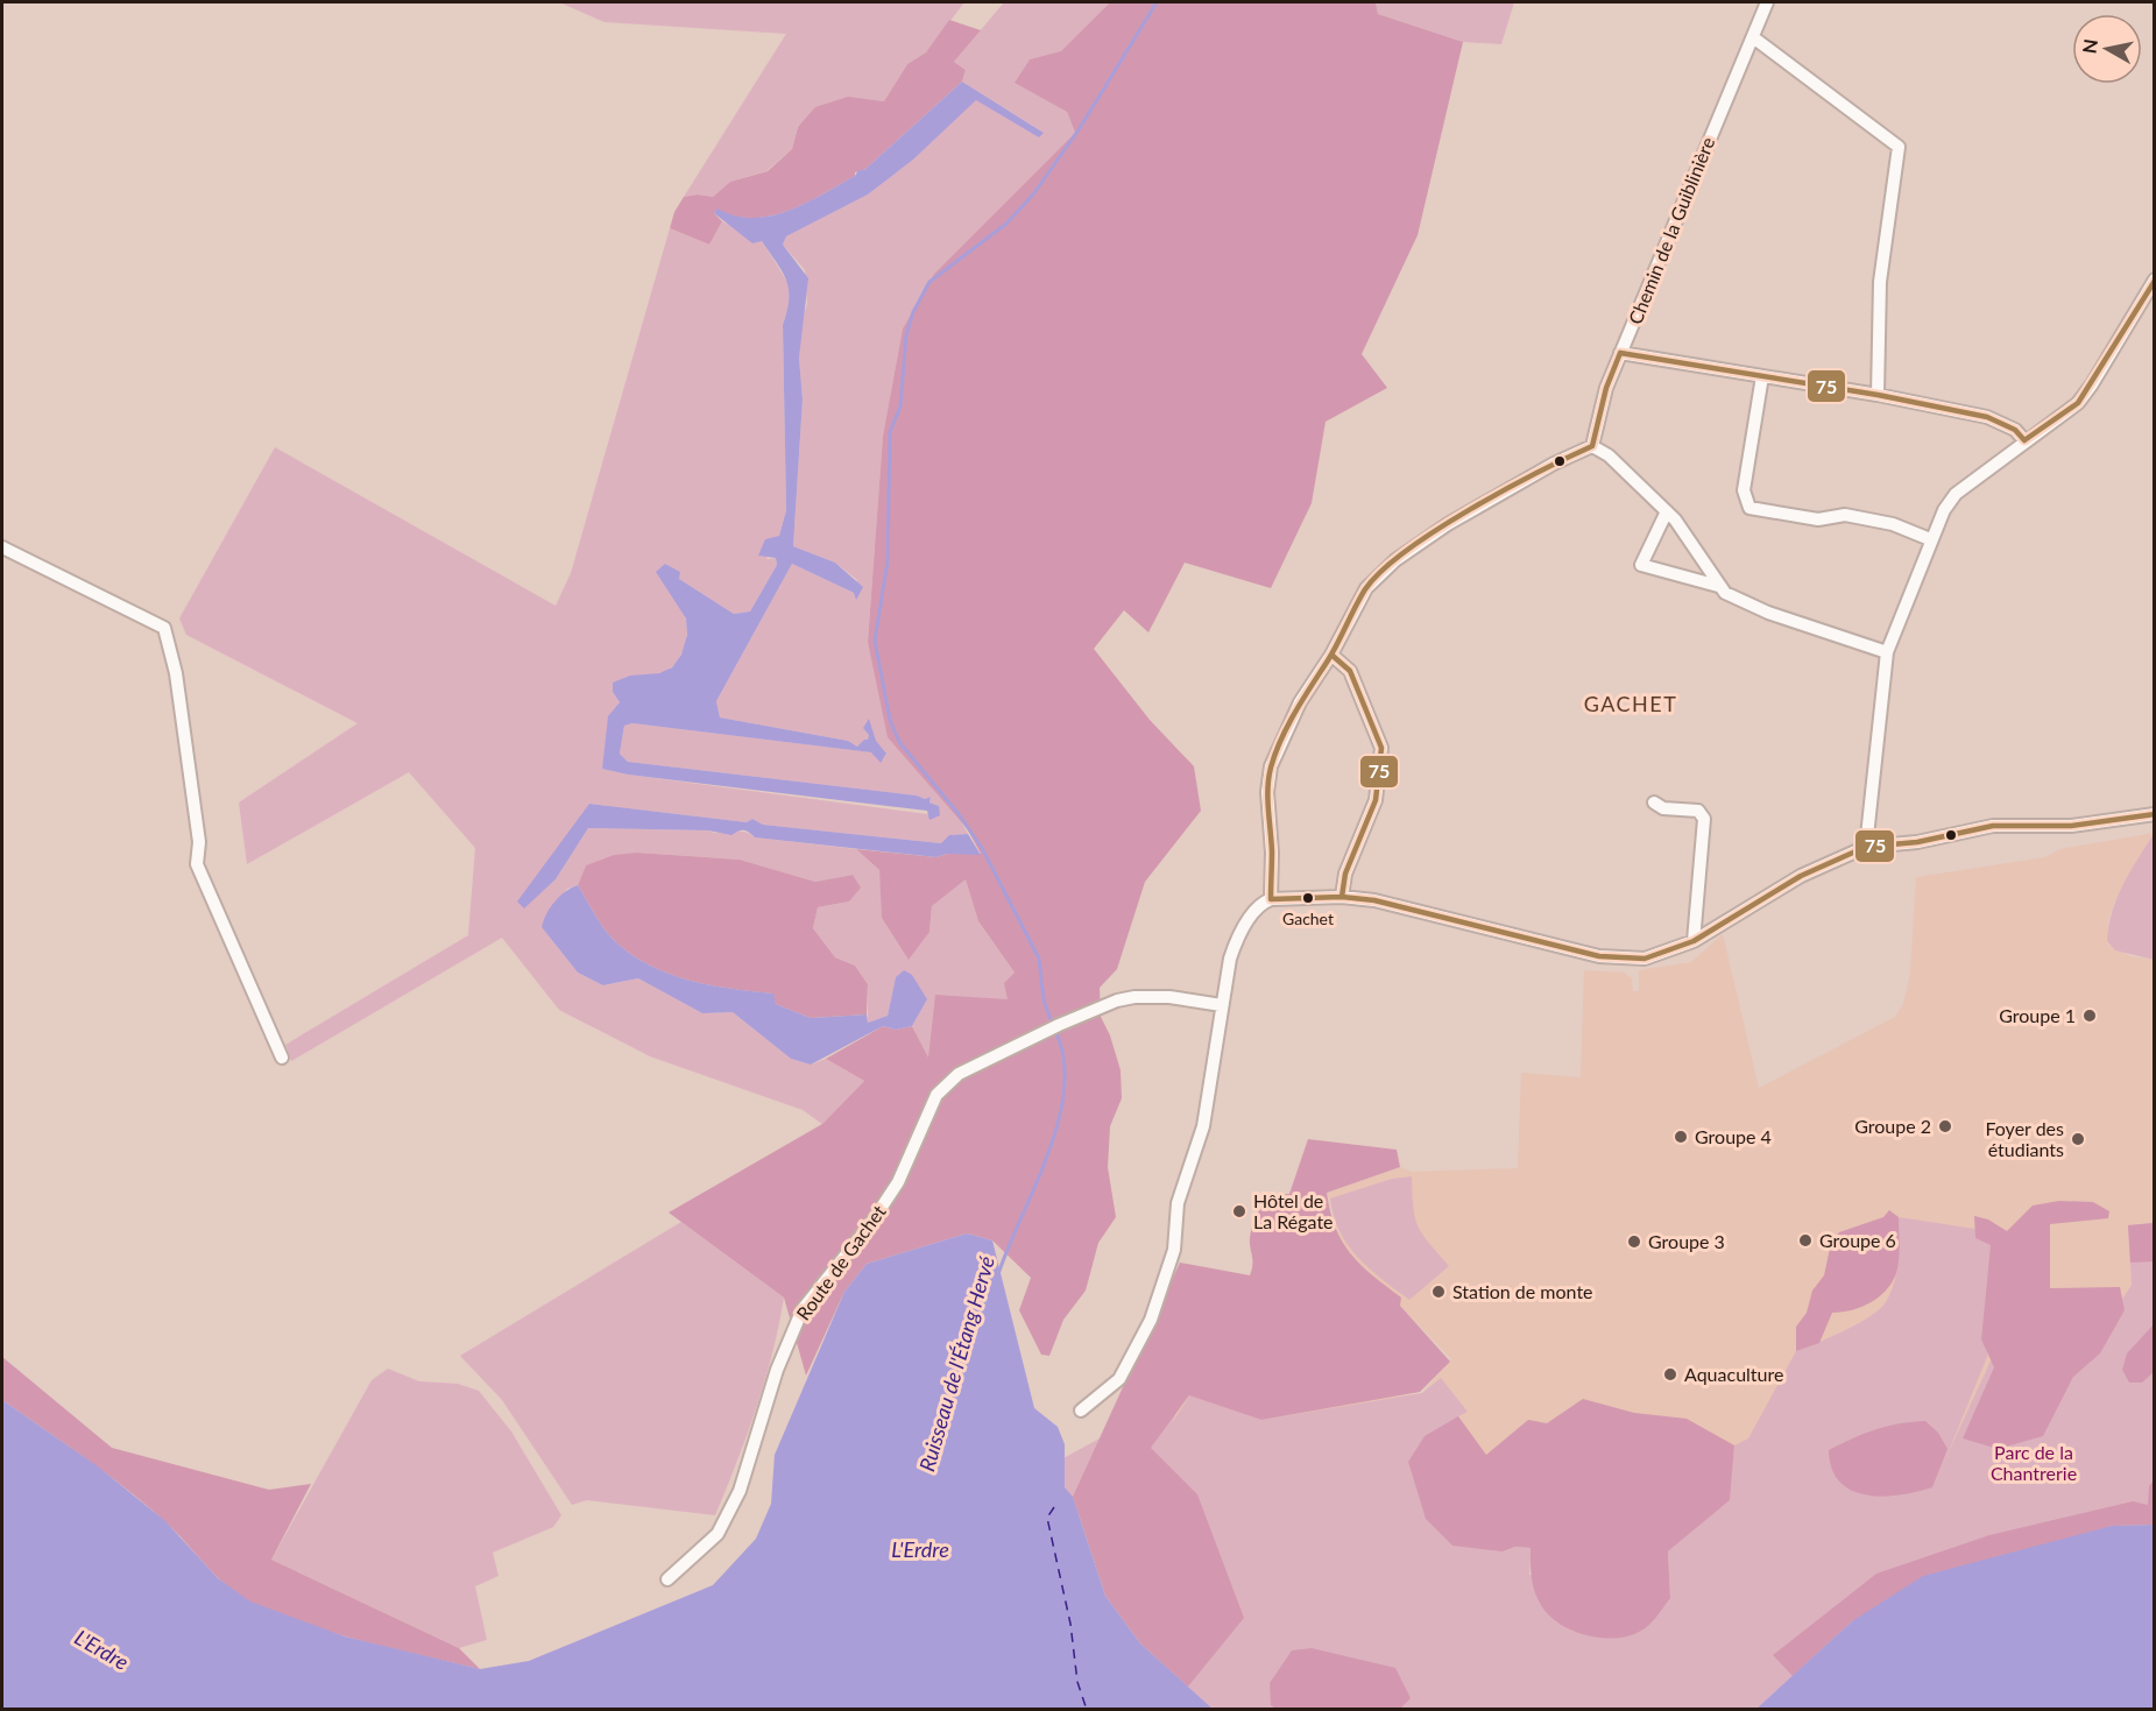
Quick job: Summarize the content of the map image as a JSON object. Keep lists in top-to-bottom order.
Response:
{
  "streets": {
    "street": ["Chemin de la Guiblinière", "Route de Gachet"]
  },
  "districts": ["GACHET"],
  "water": ["Ruisseau de l'Étang Hervé", "L'Erdre"],
  "parks": ["Parc de la Chantrerie"],
  "places": [
    "Gachet",
    "Groupe 1",
    "Groupe 2",
    "Groupe 4",
    "Foyer des étudiants",
    "Hôtel de La Régate",
    "Groupe 6",
    "Groupe 3",
    "Station de monte",
    "Aquaculture"
  ],
  "lines": ["transit line 75"],
  "north": "left"
}
